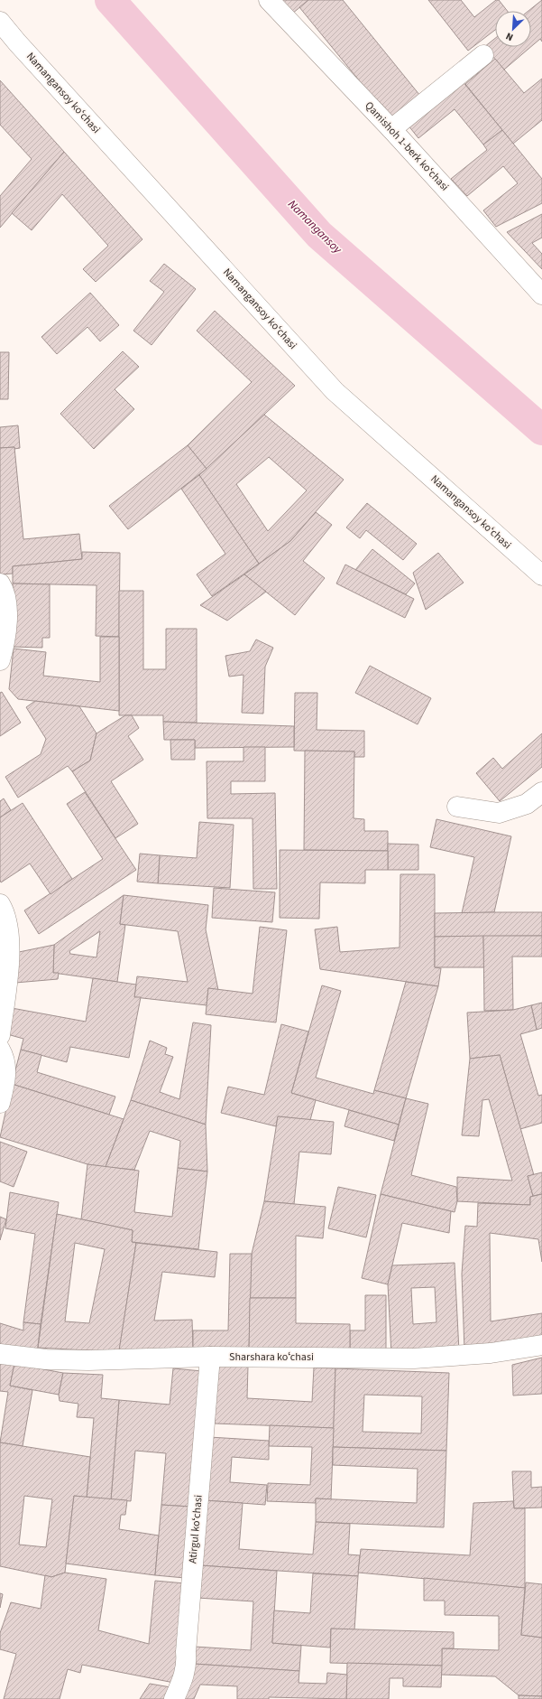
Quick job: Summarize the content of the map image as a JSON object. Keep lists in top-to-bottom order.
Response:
{
  "streets": {
    "street": [
      "Namangansoy koʻchasi",
      "Qamishoh 1-berk koʻchasi",
      "Sharshara koʻchasi",
      "Atirgul koʻchasi"
    ]
  },
  "crossings": [
    ["Sharshara koʻchasi", "Atirgul koʻchasi"]
  ],
  "water": ["Namangansoy"],
  "north": "bottom left"
}
